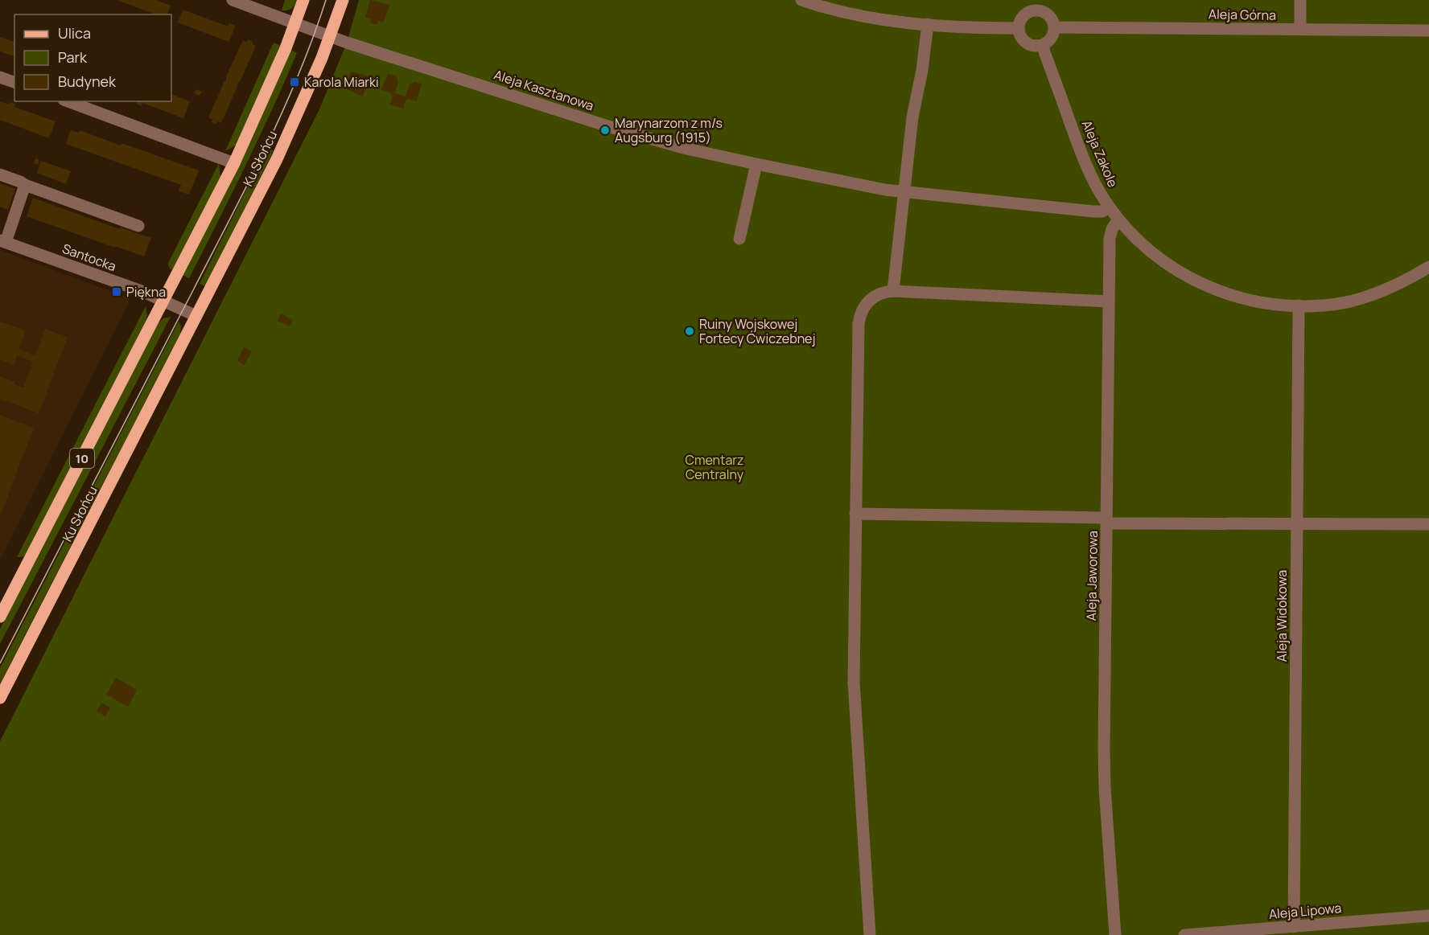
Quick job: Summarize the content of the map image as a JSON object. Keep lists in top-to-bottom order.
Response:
{
  "streets": {
    "main road": ["Ku Słońcu", "10"],
    "street": [
      "Aleja Górna",
      "Aleja Kasztanowa",
      "Aleja Zakole",
      "Santocka",
      "Aleja Jaworowa",
      "Aleja Widokowa",
      "Aleja Lipowa"
    ]
  },
  "crossings": [
    ["Aleja Górna", "Aleja Zakole"],
    ["Aleja Kasztanowa", "Aleja Zakole"],
    ["Aleja Kasztanowa", "Ku Słońcu"],
    ["Aleja Zakole", "Aleja Jaworowa"],
    ["Aleja Zakole", "Aleja Widokowa"],
    ["Ku Słońcu", "Santocka"],
    ["Aleja Widokowa", "Aleja Lipowa"]
  ],
  "parks": ["Cmentarz Centralny"],
  "places": {
    "transit": ["Karola Miarki", "Piękna"],
    "other": ["Marynarzom z m/s Augsburg (1915)", "Ruiny Wojskowej Fortecy Ćwiczebnej"]
  },
  "legend": ["Ulica", "Park", "Budynek"]
}
